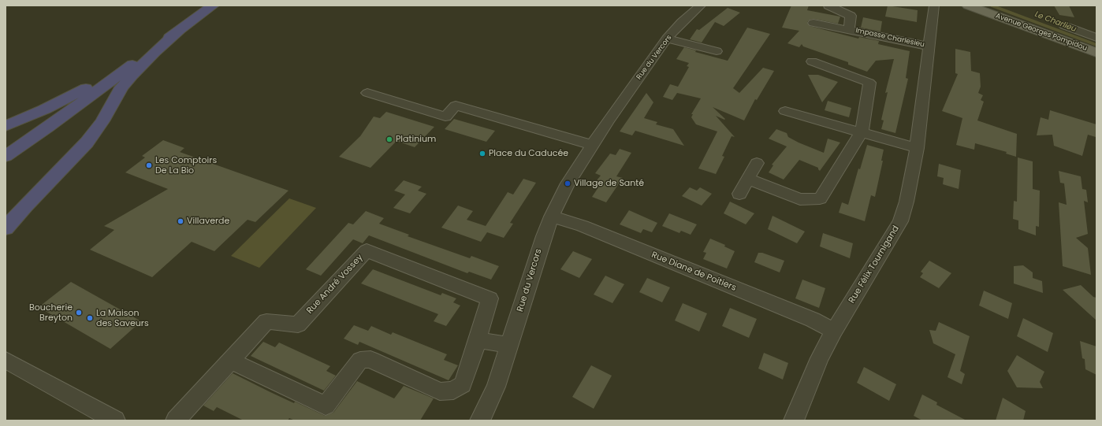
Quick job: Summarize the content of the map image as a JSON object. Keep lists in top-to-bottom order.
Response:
{
  "streets": {
    "main road": ["Avenue Georges Pompidou"],
    "street": [
      "Impasse Charlesieu",
      "Rue du Vercors",
      "Rue Félix Tournigand",
      "Rue Diane de Poitiers",
      "Rue André Vossey"
    ]
  },
  "crossings": [
    ["Impasse Charlesieu", "Rue Félix Tournigand"],
    ["Rue du Vercors", "Rue Diane de Poitiers"],
    ["Rue Félix Tournigand", "Rue Diane de Poitiers"]
  ],
  "water": ["Le Charlieu"],
  "places": [
    "Platinium",
    "Place du Caducée",
    "Les Comptoirs De La Bio",
    "Village de Santé",
    "Villaverde",
    "Boucherie Breyton",
    "La Maison des Saveurs"
  ]
}
